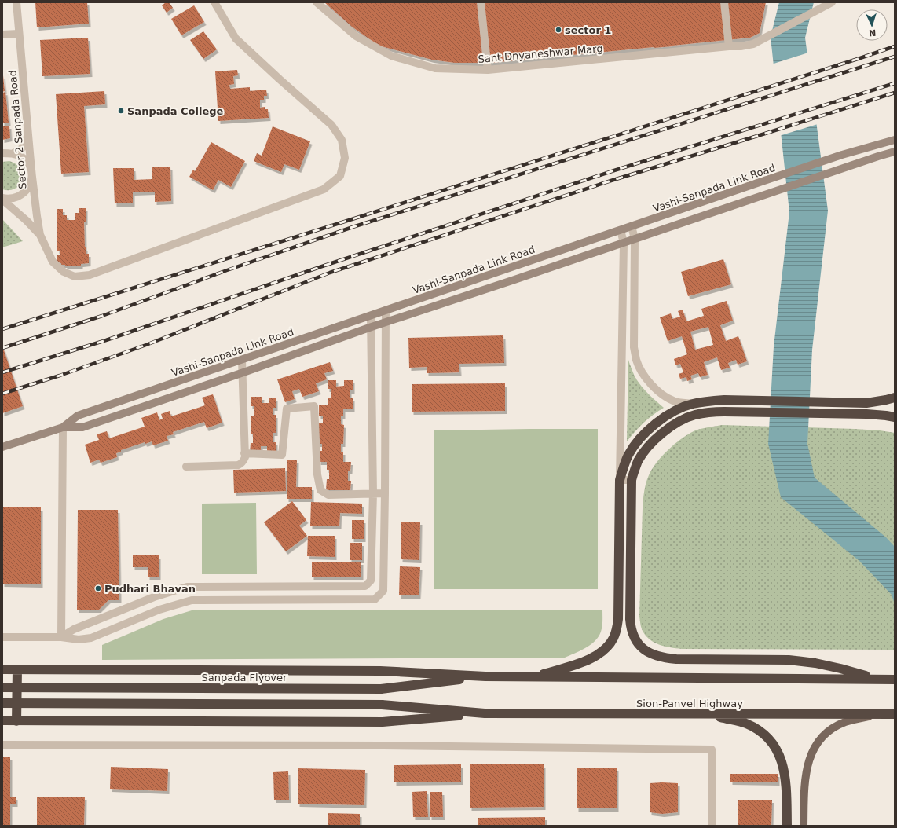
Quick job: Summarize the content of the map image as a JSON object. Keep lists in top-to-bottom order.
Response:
{
  "streets": {
    "highway": ["Sanpada Flyover", "Sion-Panvel Highway"],
    "main road": ["Vashi-Sanpada Link Road"],
    "street": ["Sant Dnyaneshwar Marg", "Sector 2 Sanpada Road"]
  },
  "places": ["sector 1", "Sanpada College", "Pudhari Bhavan"],
  "north": "bottom"
}
